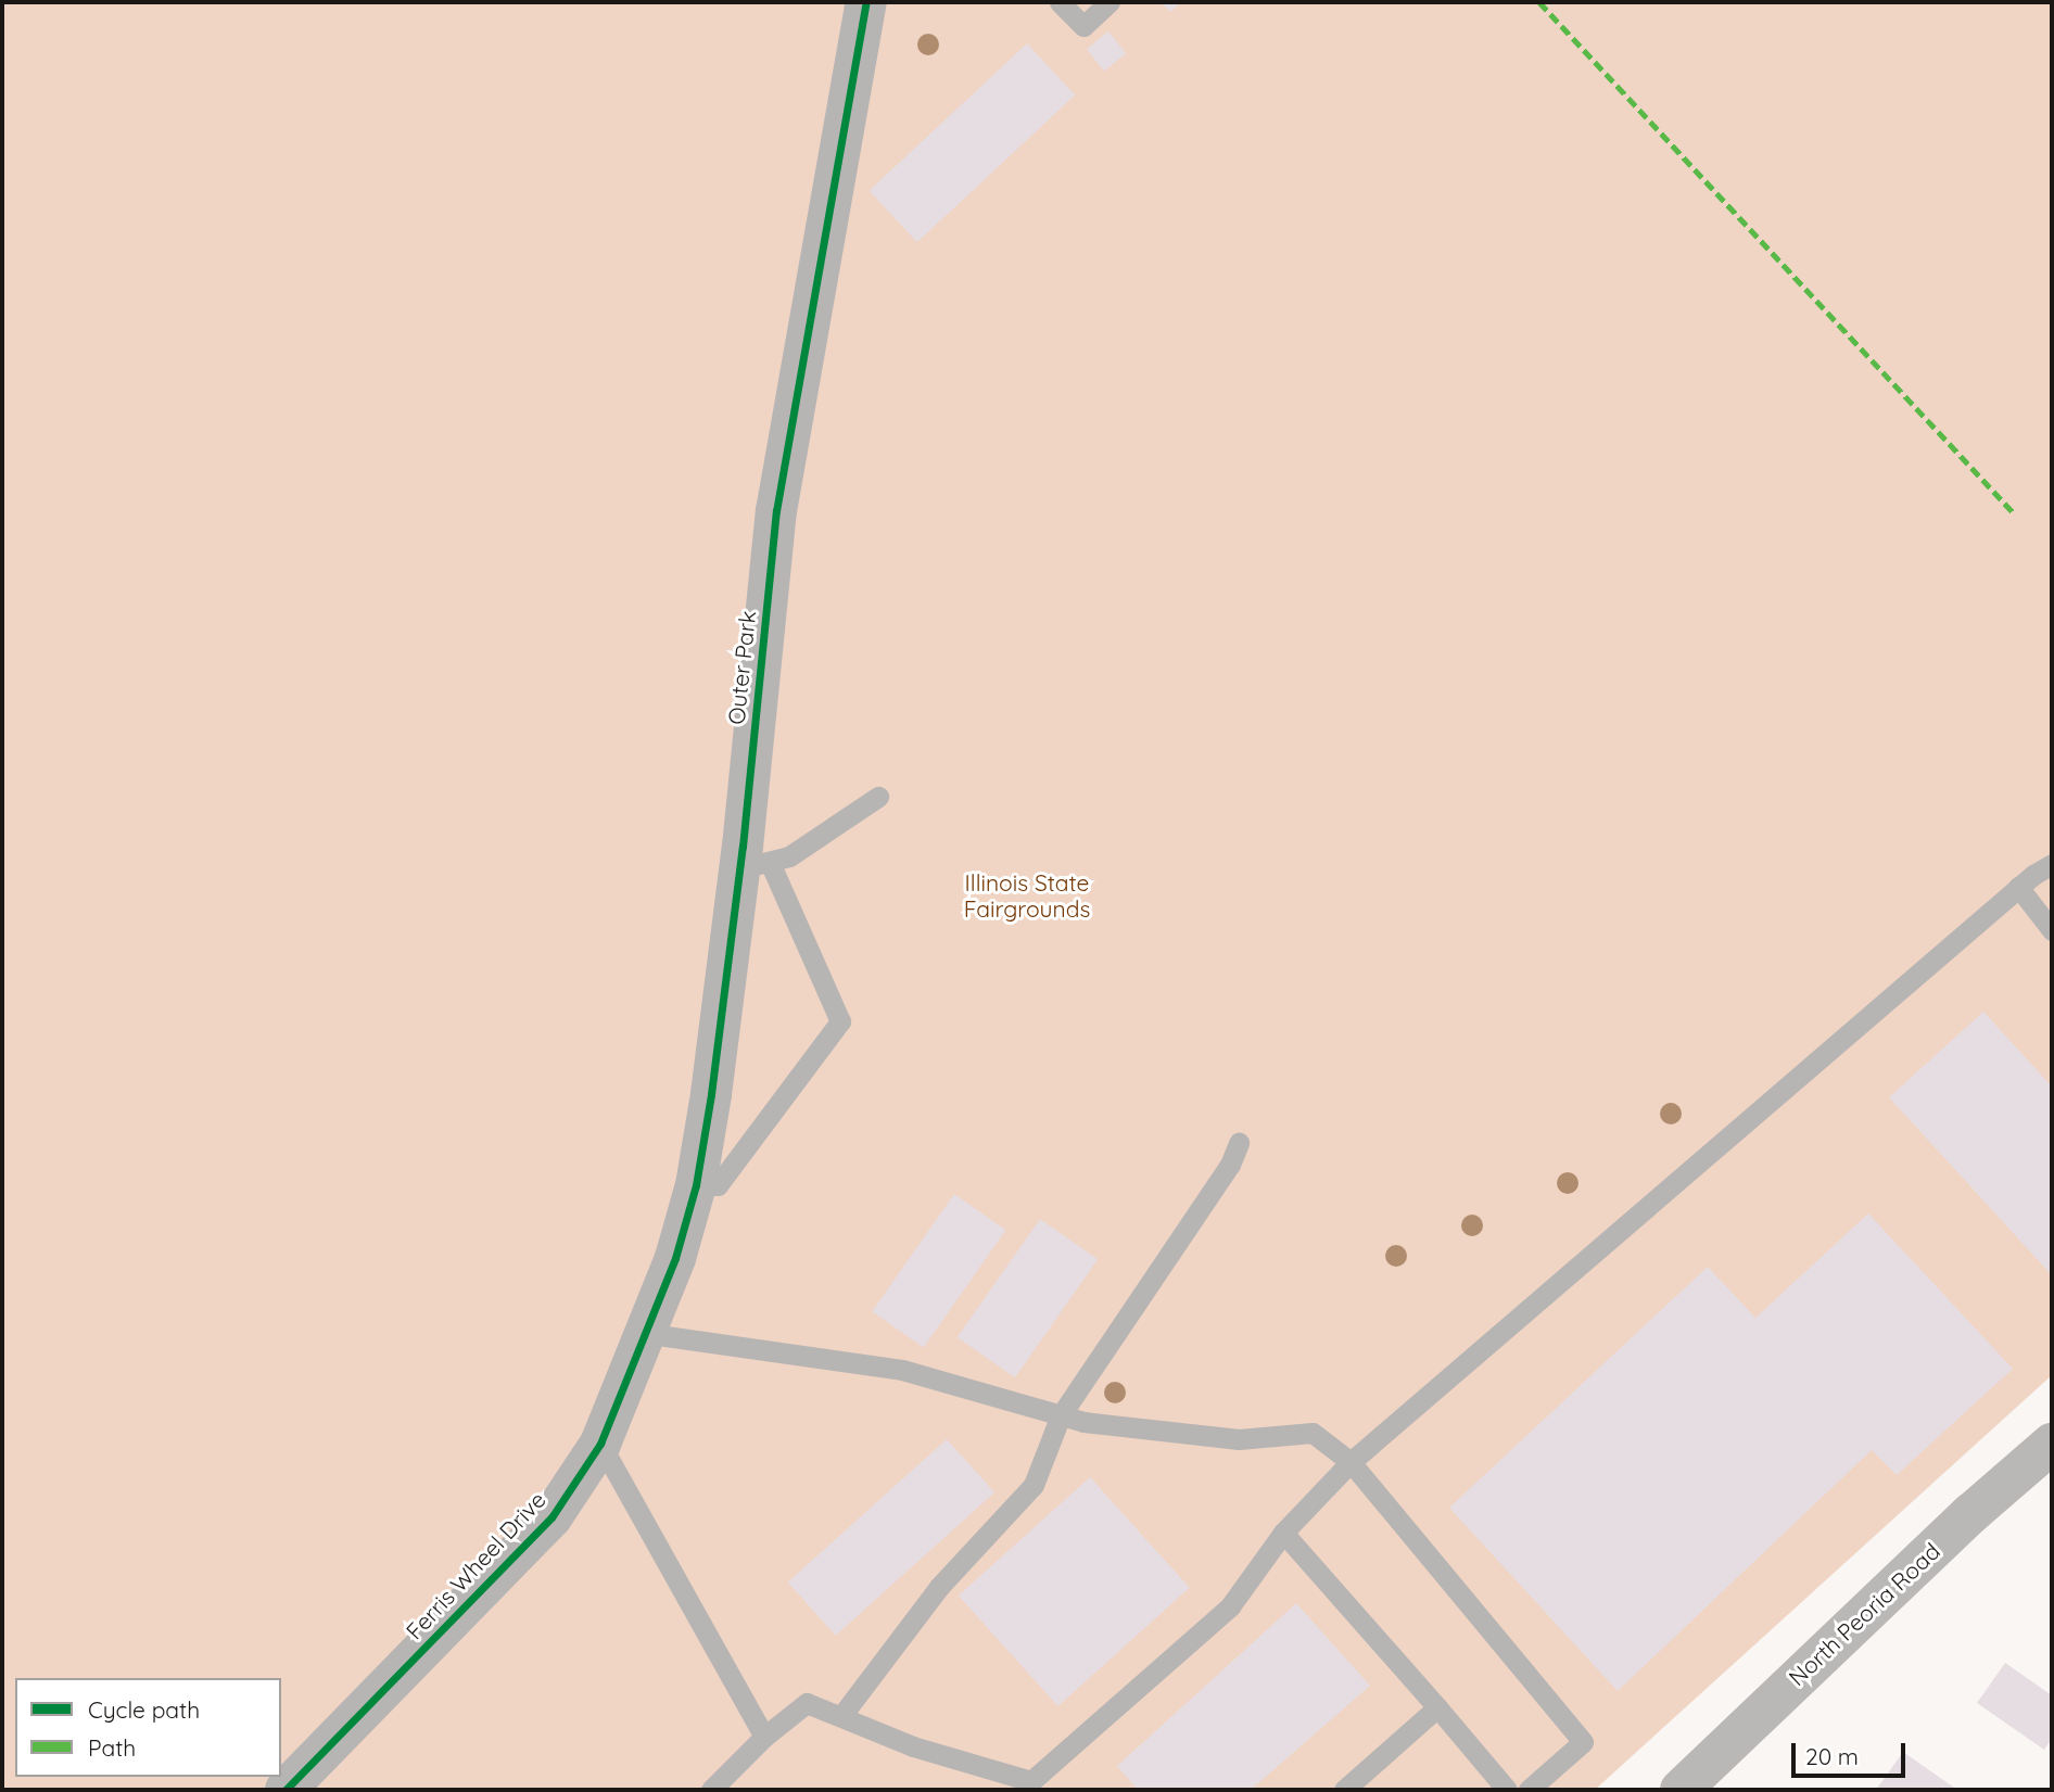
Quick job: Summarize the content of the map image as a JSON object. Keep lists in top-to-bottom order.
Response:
{
  "streets": {
    "main road": ["North Peoria Road"],
    "street": ["Outer Park", "Ferris Wheel Drive"]
  },
  "crossings": [
    ["Outer Park", "Ferris Wheel Drive"]
  ],
  "parks": ["Illinois State Fairgrounds"],
  "legend": ["Cycle path", "Path"],
  "scale_bar": "20 m"
}
